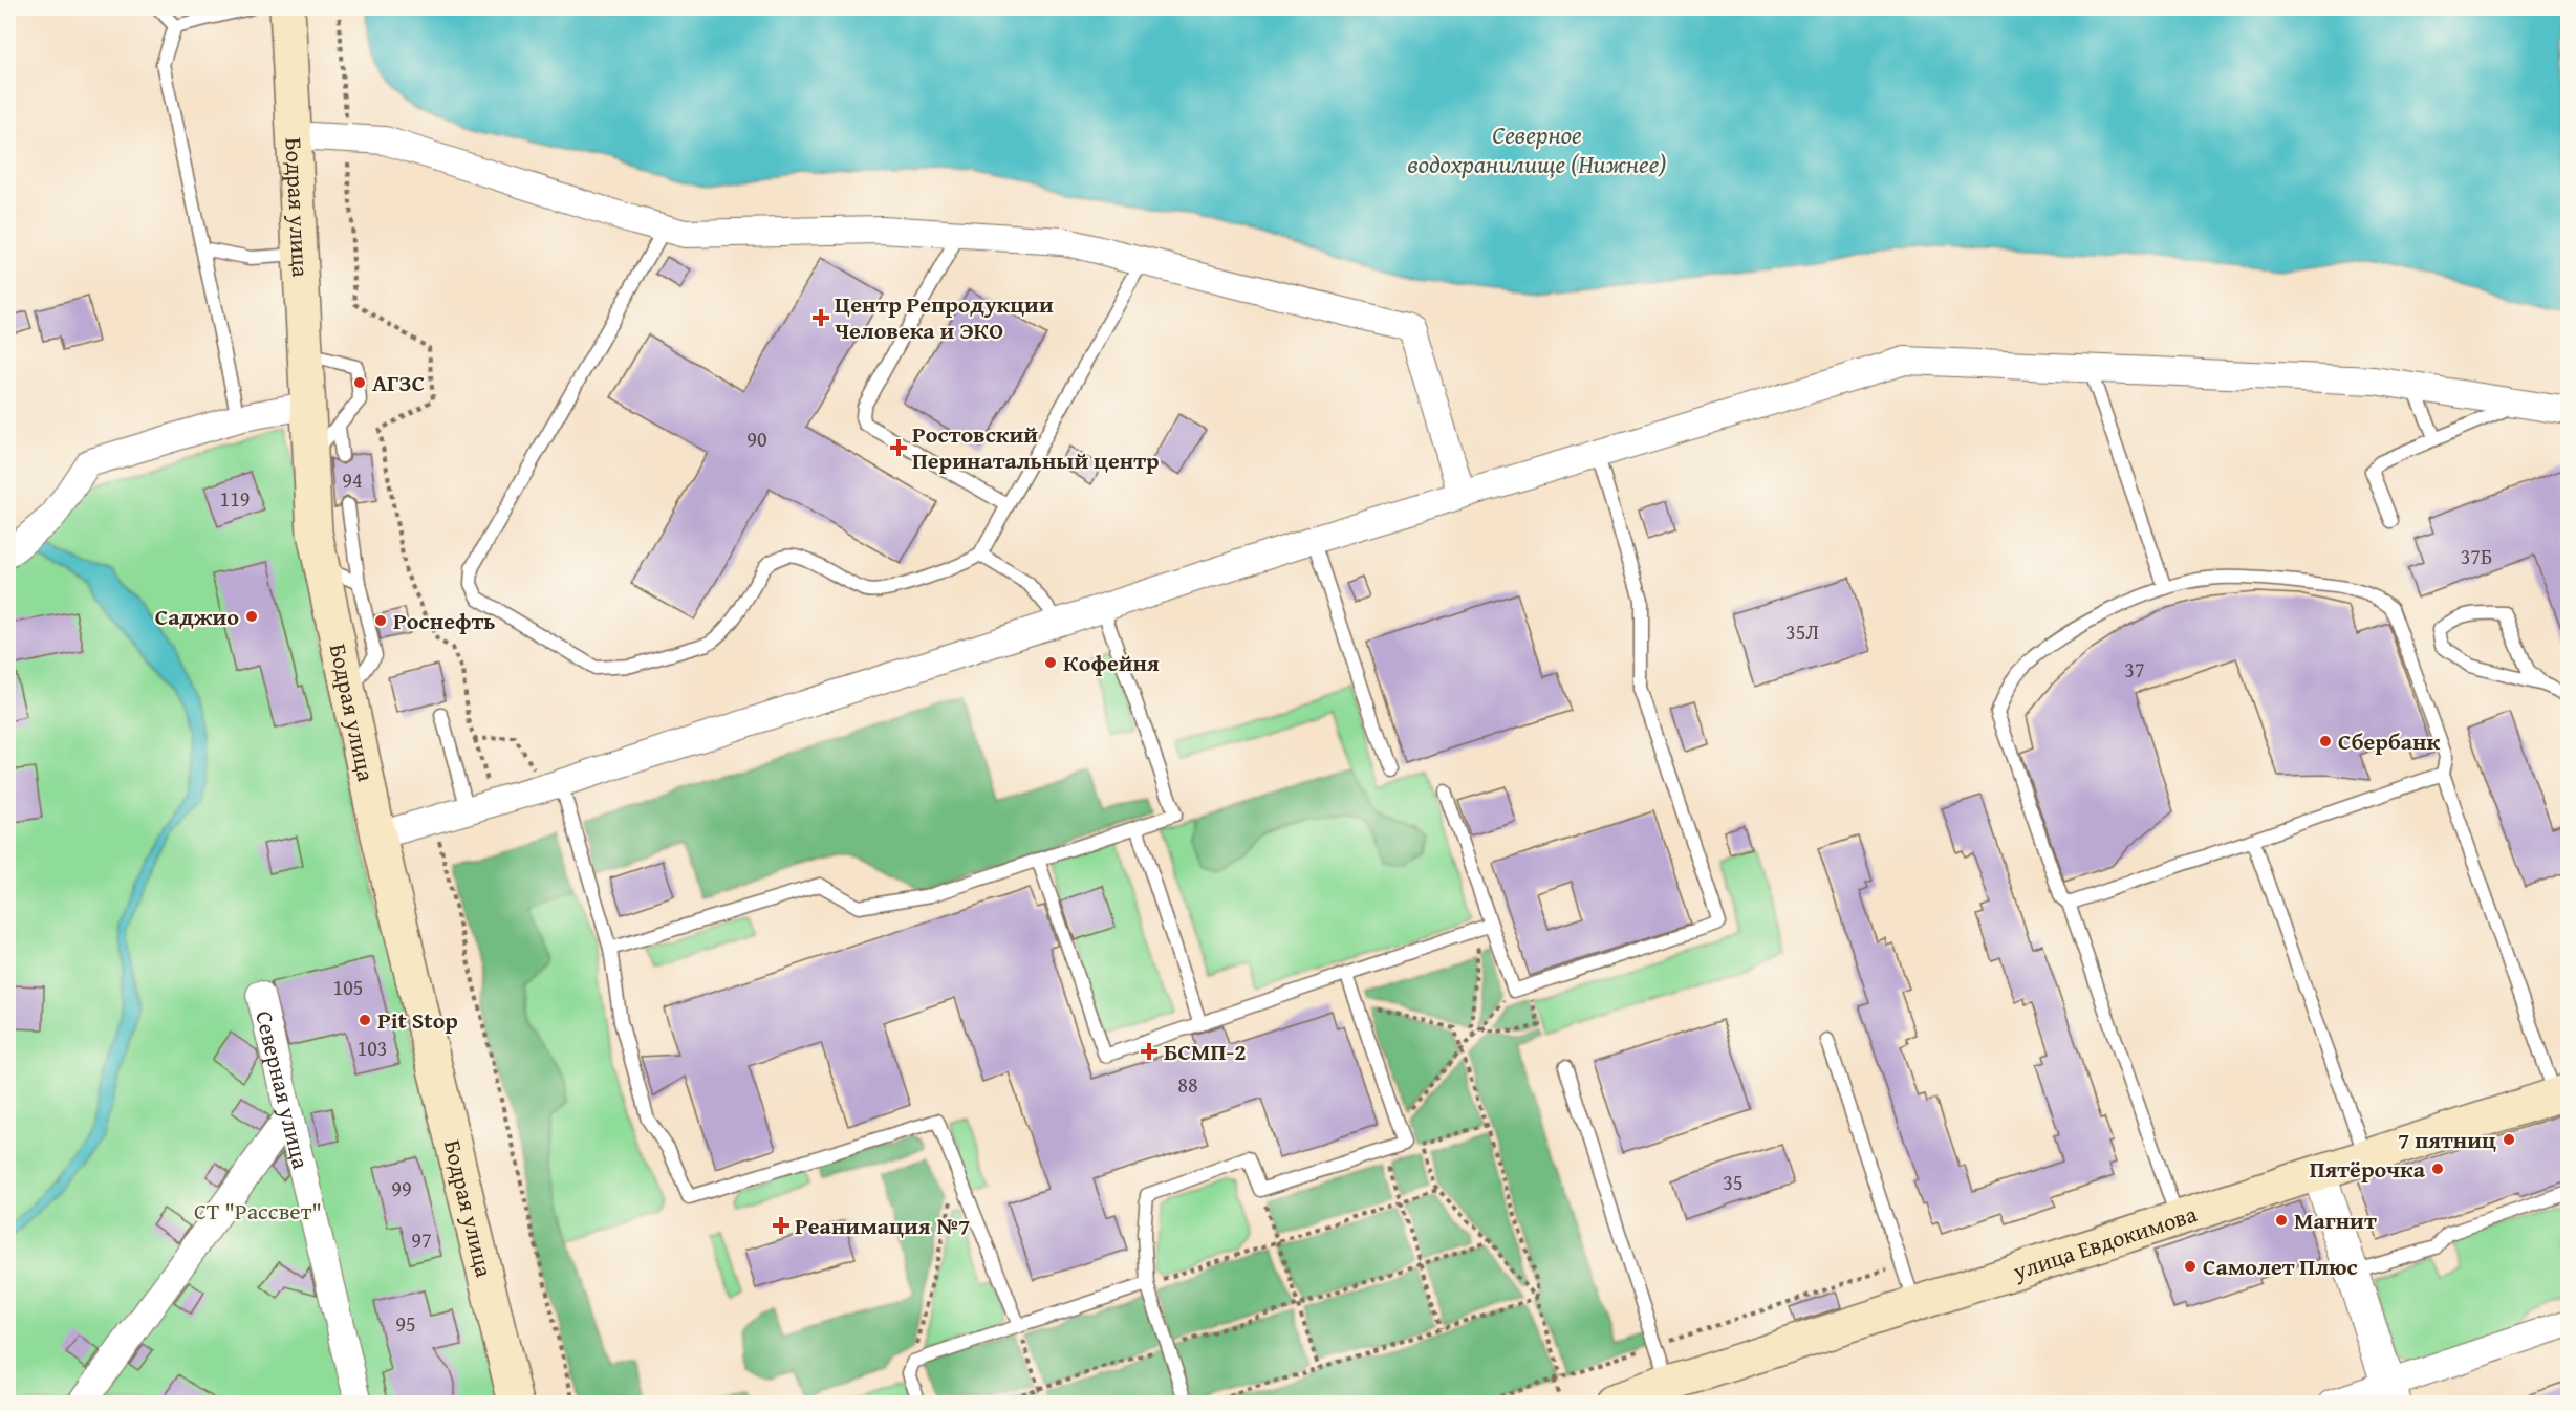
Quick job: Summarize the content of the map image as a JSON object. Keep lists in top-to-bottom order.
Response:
{
  "streets": {
    "main road": ["Бодрая улица", "улица Евдокимова"],
    "street": ["Северная улица"]
  },
  "water": ["Северное водохранилище (Нижнее)"],
  "parks": ["СТ \"Рассвет\""],
  "places": {
    "health": [
      "Центр Репродукции Человека и ЭКО",
      "Ростовский Перинатальный центр",
      "БСМП-2",
      "Реанимация №7"
    ],
    "other": [
      "АГЗС",
      "Саджио",
      "Роснефть",
      "Кофейня",
      "Сбербанк",
      "Pit Stop",
      "7 пятниц",
      "Пятёрочка",
      "Магнит",
      "Самолет Плюс"
    ]
  },
  "house_numbers": [
    "90",
    "94",
    "119",
    "37Б",
    "35Л",
    "37",
    "105",
    "103",
    "88",
    "35",
    "99",
    "97",
    "95"
  ]
}
